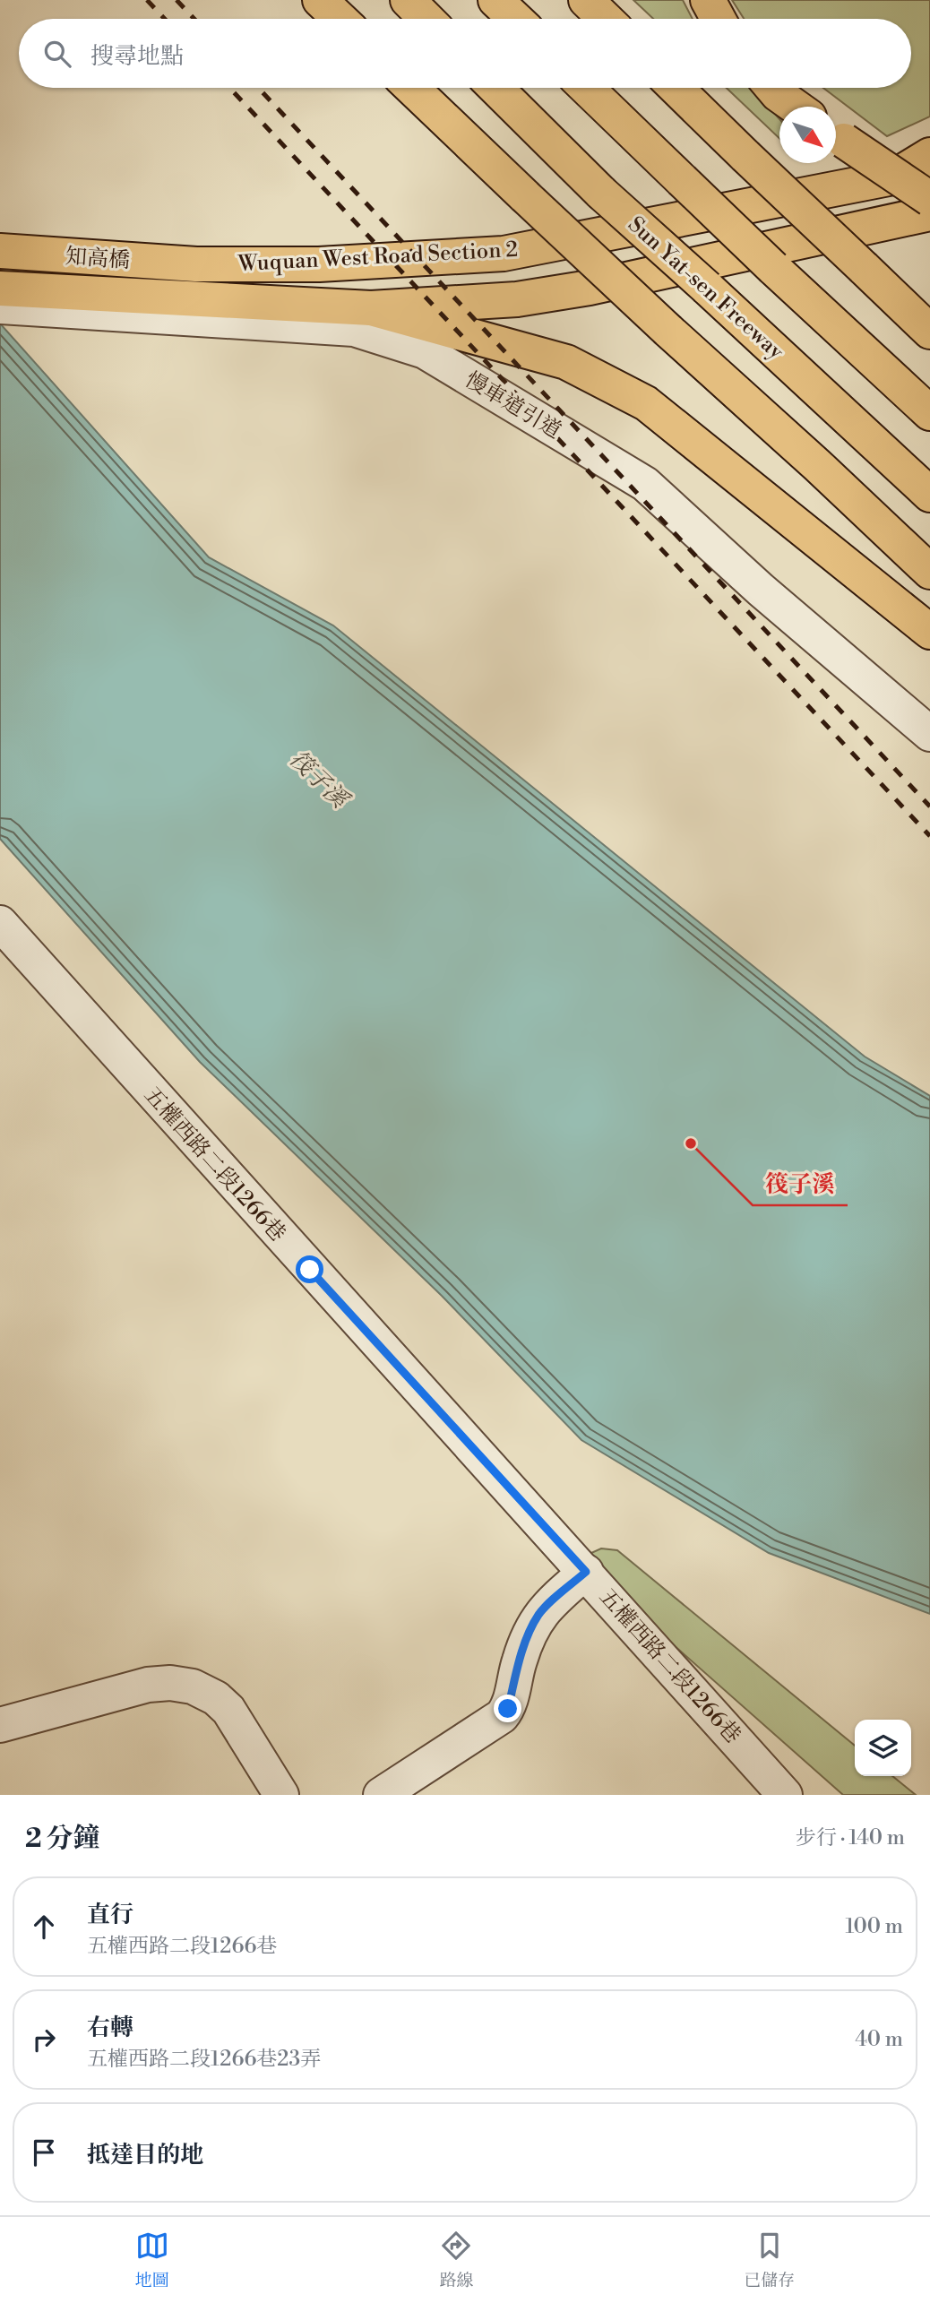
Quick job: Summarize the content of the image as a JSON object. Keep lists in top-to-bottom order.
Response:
{
  "streets": {
    "main road": ["Wuquan West Road Section 2", "知高橋", "Sun Yat-sen Freeway"],
    "lane": ["慢車道引道", "五權西路二段1266巷"]
  },
  "crossings": [
    ["Wuquan West Road Section 2", "知高橋"],
    ["Wuquan West Road Section 2", "慢車道引道"],
    ["知高橋", "慢車道引道"]
  ],
  "water": ["筏子溪"],
  "places": ["筏子溪"],
  "north": "bottom right",
  "page": {
    "search": "搜尋地點",
    "heading": ["2 分鐘", "步行 · 140 m"],
    "list": [
      ["直行", "五權西路二段1266巷", "100 m"],
      ["右轉", "五權西路二段1266巷23弄", "40 m"],
      "抵達目的地"
    ],
    "nav": ["地圖", "路線", "已儲存"]
  }
}
